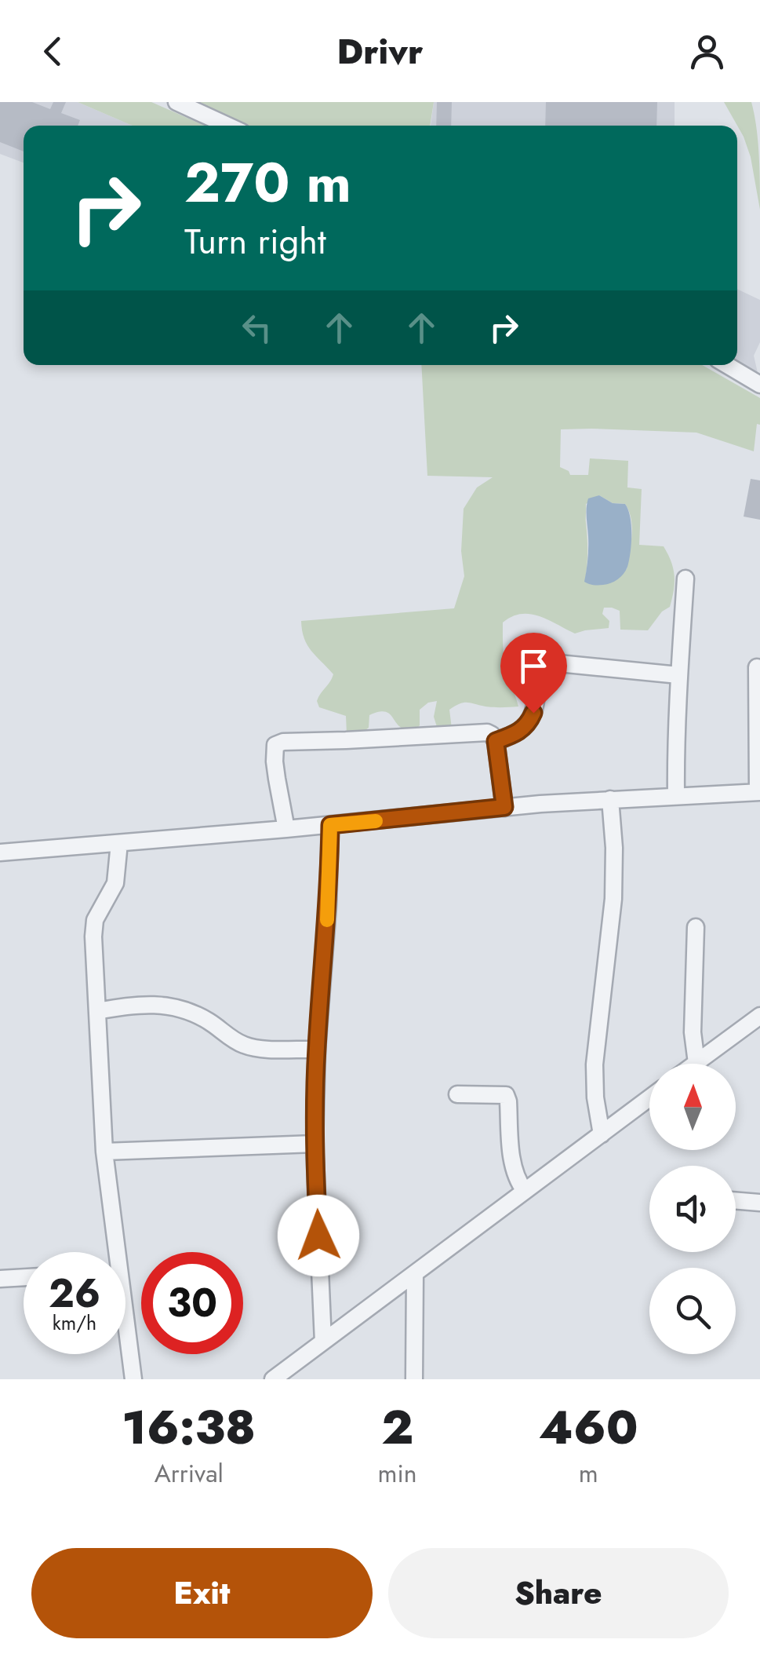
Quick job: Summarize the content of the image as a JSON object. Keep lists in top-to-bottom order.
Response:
{
  "north": "top",
  "page": {
    "header": "Drivr",
    "turn": ["270 m", "Turn right"],
    "speed": "26 km/h",
    "limit": "30",
    "eta": [
      "16:38",
      "Arrival",
      "2",
      "min",
      "460",
      "m"
    ],
    "buttons": ["Exit", "Share"]
  }
}
